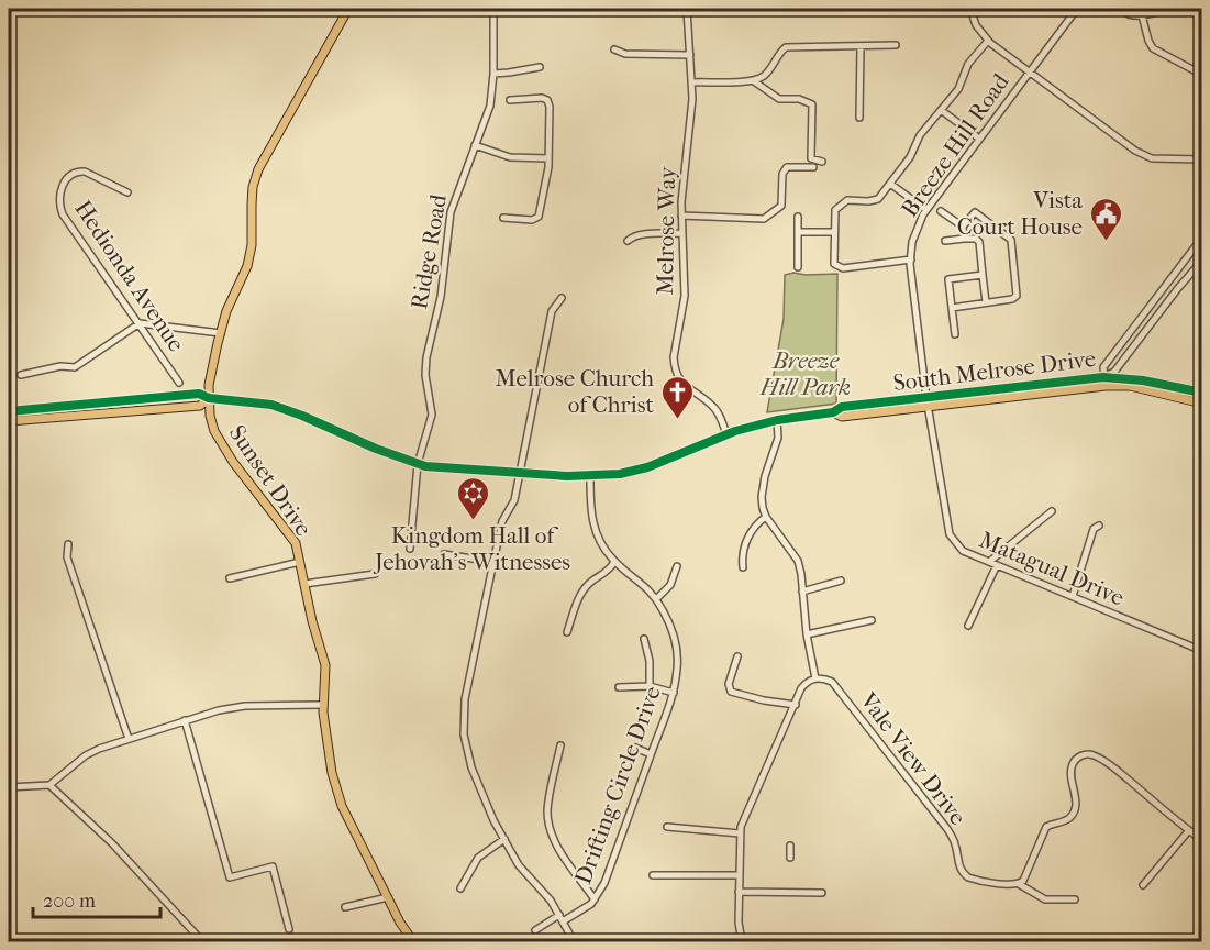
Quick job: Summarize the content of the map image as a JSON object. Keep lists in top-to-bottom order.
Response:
{
  "streets": {
    "main road": ["South Melrose Drive", "Sunset Drive"],
    "street": [
      "Breeze Hill Road",
      "Melrose Way",
      "Ridge Road",
      "Hedionda Avenue",
      "Matagual Drive",
      "Vale View Drive",
      "Drifting Circle Drive"
    ]
  },
  "crossings": [
    ["Breeze Hill Road", "South Melrose Drive"],
    ["Breeze Hill Road", "Matagual Drive"],
    ["Melrose Way", "South Melrose Drive"],
    ["Ridge Road", "South Melrose Drive"],
    ["South Melrose Drive", "Sunset Drive"],
    ["South Melrose Drive", "Matagual Drive"],
    ["South Melrose Drive", "Drifting Circle Drive"]
  ],
  "parks": ["Breeze Hill Park"],
  "places": {
    "public building": ["Vista Court House"],
    "church": ["Melrose Church of Christ"],
    "synagogue": ["Kingdom Hall of Jehovah’s Witnesses"]
  },
  "scale_bar": "200 m"
}
